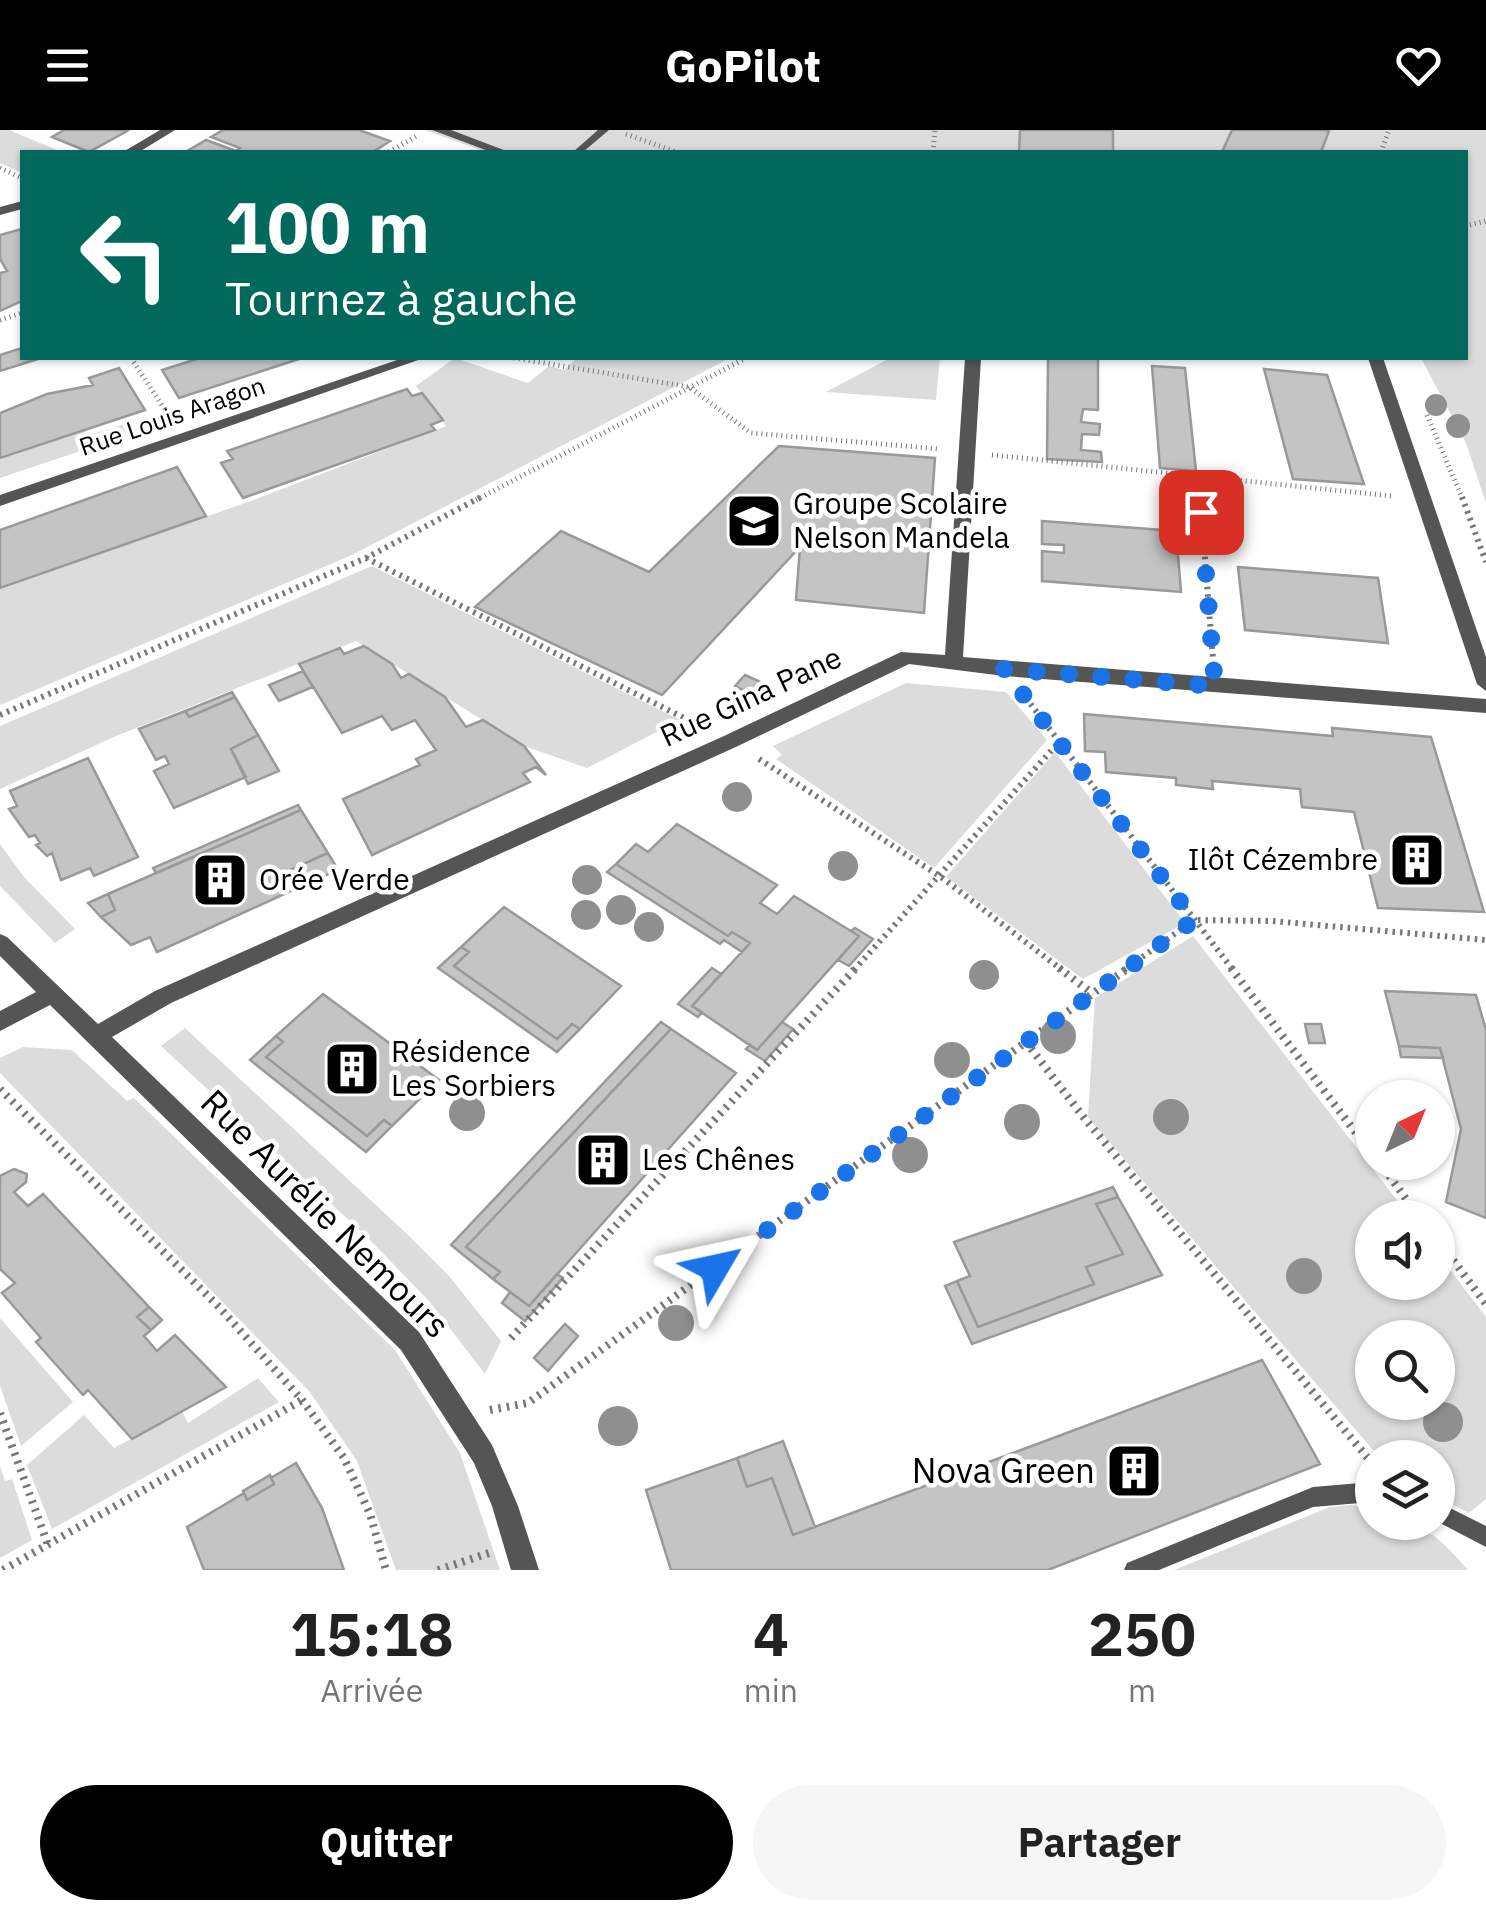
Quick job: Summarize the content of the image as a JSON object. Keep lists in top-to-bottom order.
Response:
{
  "streets": {
    "street": ["Rue Louis Aragon", "Rue Gina Pane", "Rue Aurélie Nemours"]
  },
  "crossings": [
    ["Rue Gina Pane", "Rue Aurélie Nemours"]
  ],
  "places": {
    "school or university": ["Groupe Scolaire Nelson Mandela"],
    "building": [
      "Ilôt Cézembre",
      "Orée Verde",
      "Résidence Les Sorbiers",
      "Les Chênes",
      "Nova Green"
    ]
  },
  "north": "top right",
  "page": {
    "header": "GoPilot",
    "turn": ["100 m", "Tournez à gauche"],
    "eta": [
      "15:18",
      "Arrivée",
      "4",
      "min",
      "250",
      "m"
    ],
    "buttons": ["Quitter", "Partager"]
  }
}
